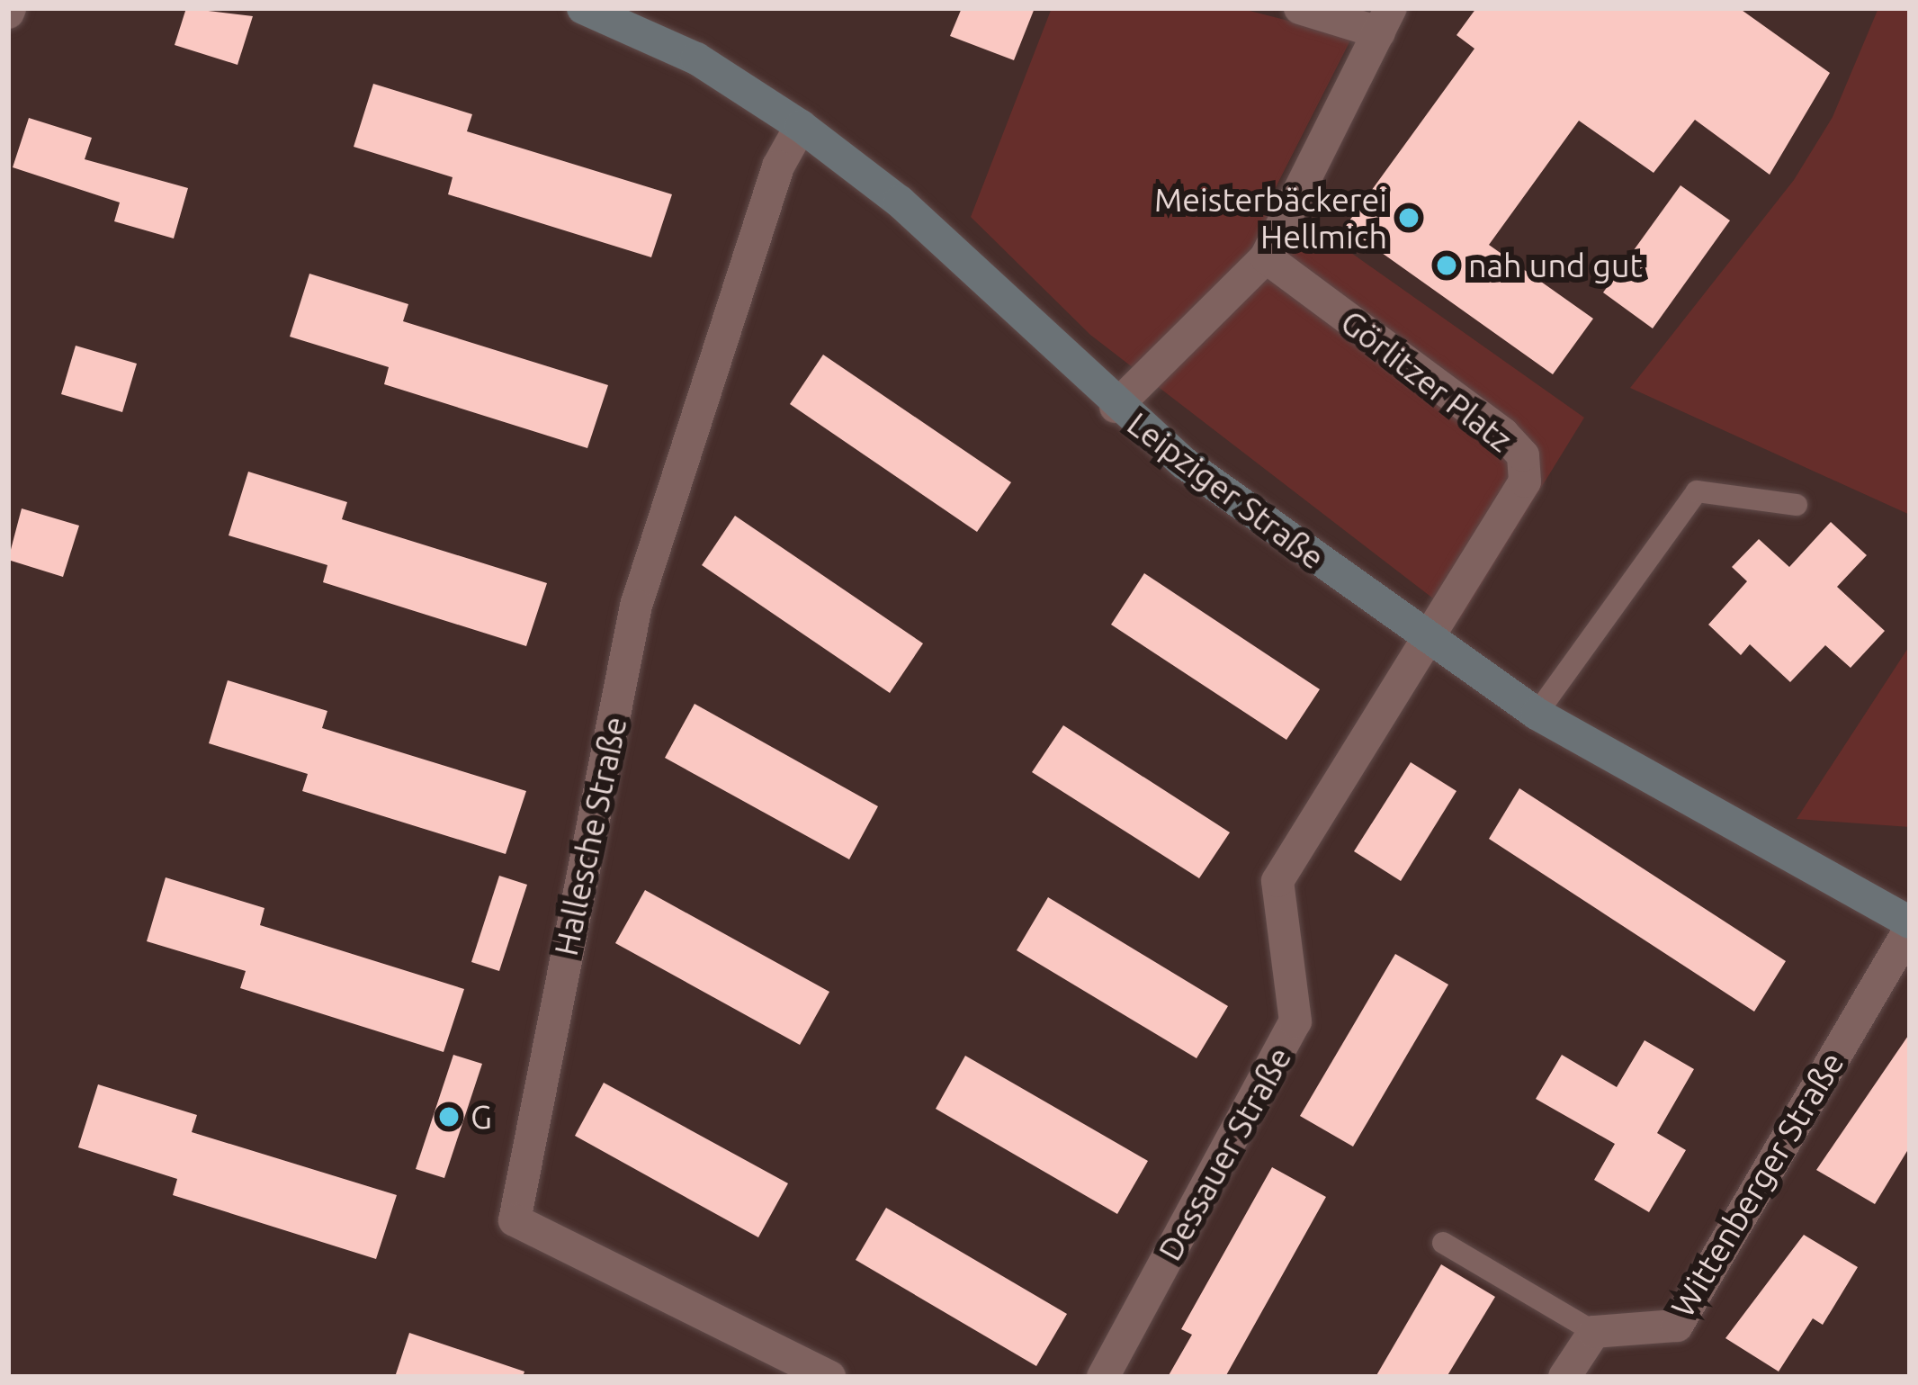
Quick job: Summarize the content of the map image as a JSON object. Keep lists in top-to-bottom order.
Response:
{
  "streets": {
    "main road": ["Leipziger Straße"],
    "street": [
      "Görlitzer Platz",
      "Hallesche Straße",
      "Dessauer Straße",
      "Wittenberger Straße"
    ]
  },
  "crossings": [
    ["Görlitzer Platz", "Leipziger Straße"],
    ["Görlitzer Platz", "Dessauer Straße"],
    ["Leipziger Straße", "Hallesche Straße"],
    ["Leipziger Straße", "Dessauer Straße"],
    ["Leipziger Straße", "Wittenberger Straße"]
  ],
  "places": ["Meisterbäckerei Hellmich", "nah und gut", "G"]
}
